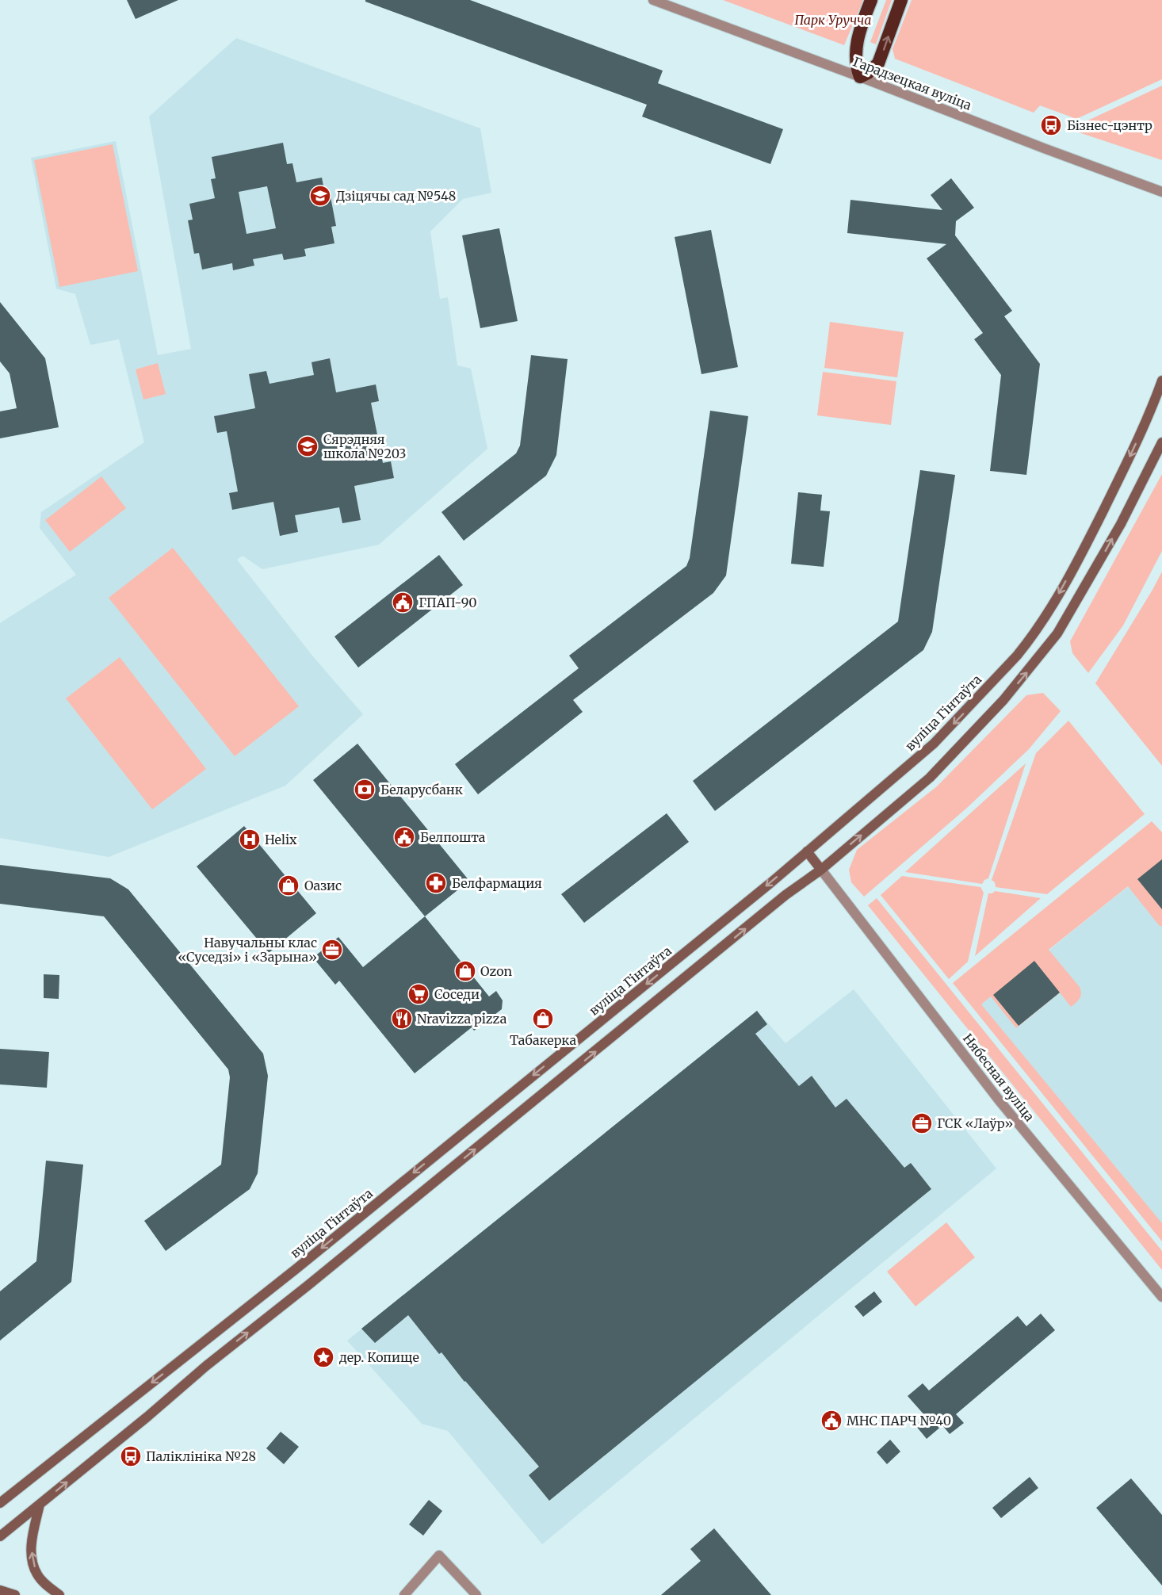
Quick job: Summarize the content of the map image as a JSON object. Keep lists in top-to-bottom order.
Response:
{
  "streets": {
    "main road": ["вуліца Гінтаўта"],
    "street": ["Гарадзецкая вуліца", "Нябесная вуліца"]
  },
  "parks": ["Парк Уручча"],
  "places": {
    "bus stop": ["Бізнес-цэнтр", "Паліклініка №28"],
    "school or university": ["Дзіцячы сад №548", "Сярэдняя школа №203"],
    "public building": ["ГПАП-90", "Белпошта", "МНС ПАРЧ №40"],
    "bank": ["Беларусбанк"],
    "hospital": ["Helix"],
    "pharmacy": ["Белфармация"],
    "shop": ["Оазис", "Ozon", "Табакерка"],
    "office": ["Навучальны клас «Суседзі» і «Зарына»", "ГСК «Лаўр»"],
    "supermarket": ["Соседи"],
    "restaurant": ["Nravizza pizza"],
    "place": ["дер. Копище"]
  }
}
